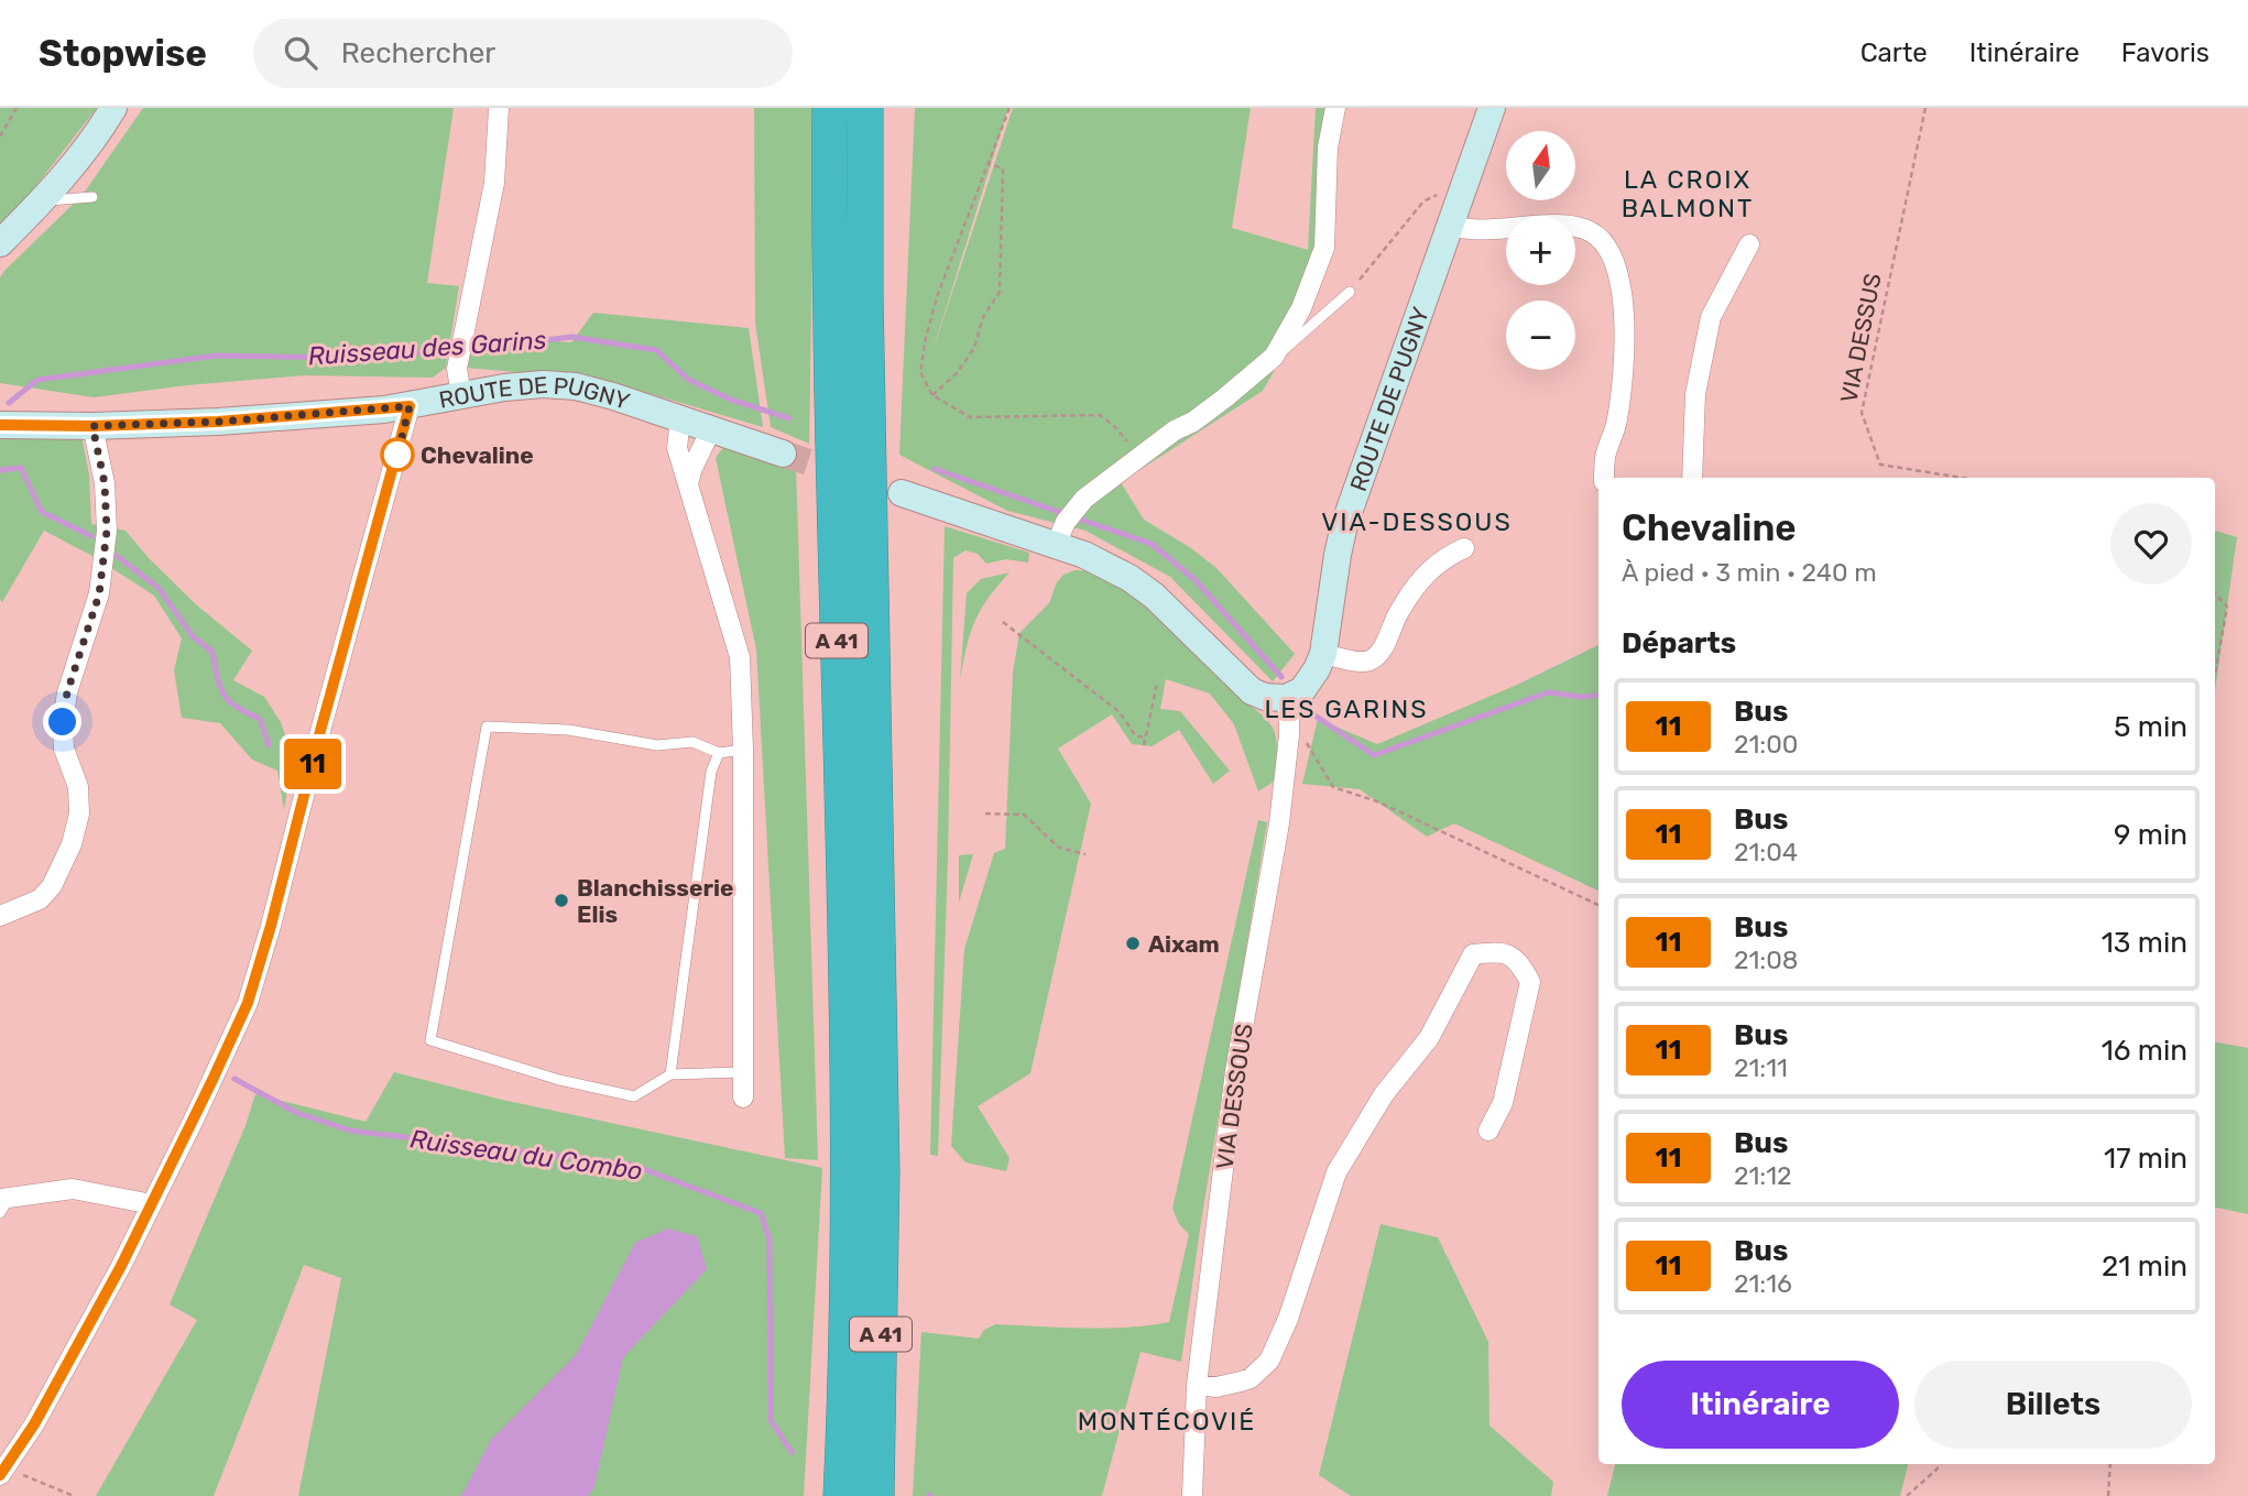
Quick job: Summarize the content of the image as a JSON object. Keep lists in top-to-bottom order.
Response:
{
  "streets": {
    "highway": ["A 41"],
    "street": ["ROUTE DE PUGNY", "VIA DESSOUS"],
    "path": ["VIA DESSUS"]
  },
  "crossings": [
    ["ROUTE DE PUGNY", "VIA DESSOUS"]
  ],
  "districts": [
    "LA CROIX BALMONT",
    "VIA-DESSOUS",
    "LES GARINS",
    "MONTÉCOVIÉ"
  ],
  "water": ["Ruisseau des Garins", "Ruisseau du Combo"],
  "places": ["Chevaline", "Blanchisserie Elis", "Aixam"],
  "lines": ["bus line 11"],
  "north": "top",
  "page": {
    "header": "Stopwise",
    "search": "Rechercher",
    "nav": ["Carte", "Itinéraire", "Favoris"],
    "on_map": "11",
    "map_buttons": ["+", "−"],
    "heading": [
      ["Chevaline", "À pied · 3 min · 240 m"],
      "Départs"
    ],
    "list": [
      {
        "mark": "11",
        "name": "Bus",
        "note": "21:00",
        "value": "5 min"
      },
      {
        "mark": "11",
        "name": "Bus",
        "note": "21:04",
        "value": "9 min"
      },
      {
        "mark": "11",
        "name": "Bus",
        "note": "21:08",
        "value": "13 min"
      },
      {
        "mark": "11",
        "name": "Bus",
        "note": "21:11",
        "value": "16 min"
      },
      {
        "mark": "11",
        "name": "Bus",
        "note": "21:12",
        "value": "17 min"
      },
      {
        "mark": "11",
        "name": "Bus",
        "note": "21:16",
        "value": "21 min"
      }
    ],
    "buttons": ["Itinéraire", "Billets"]
  }
}
